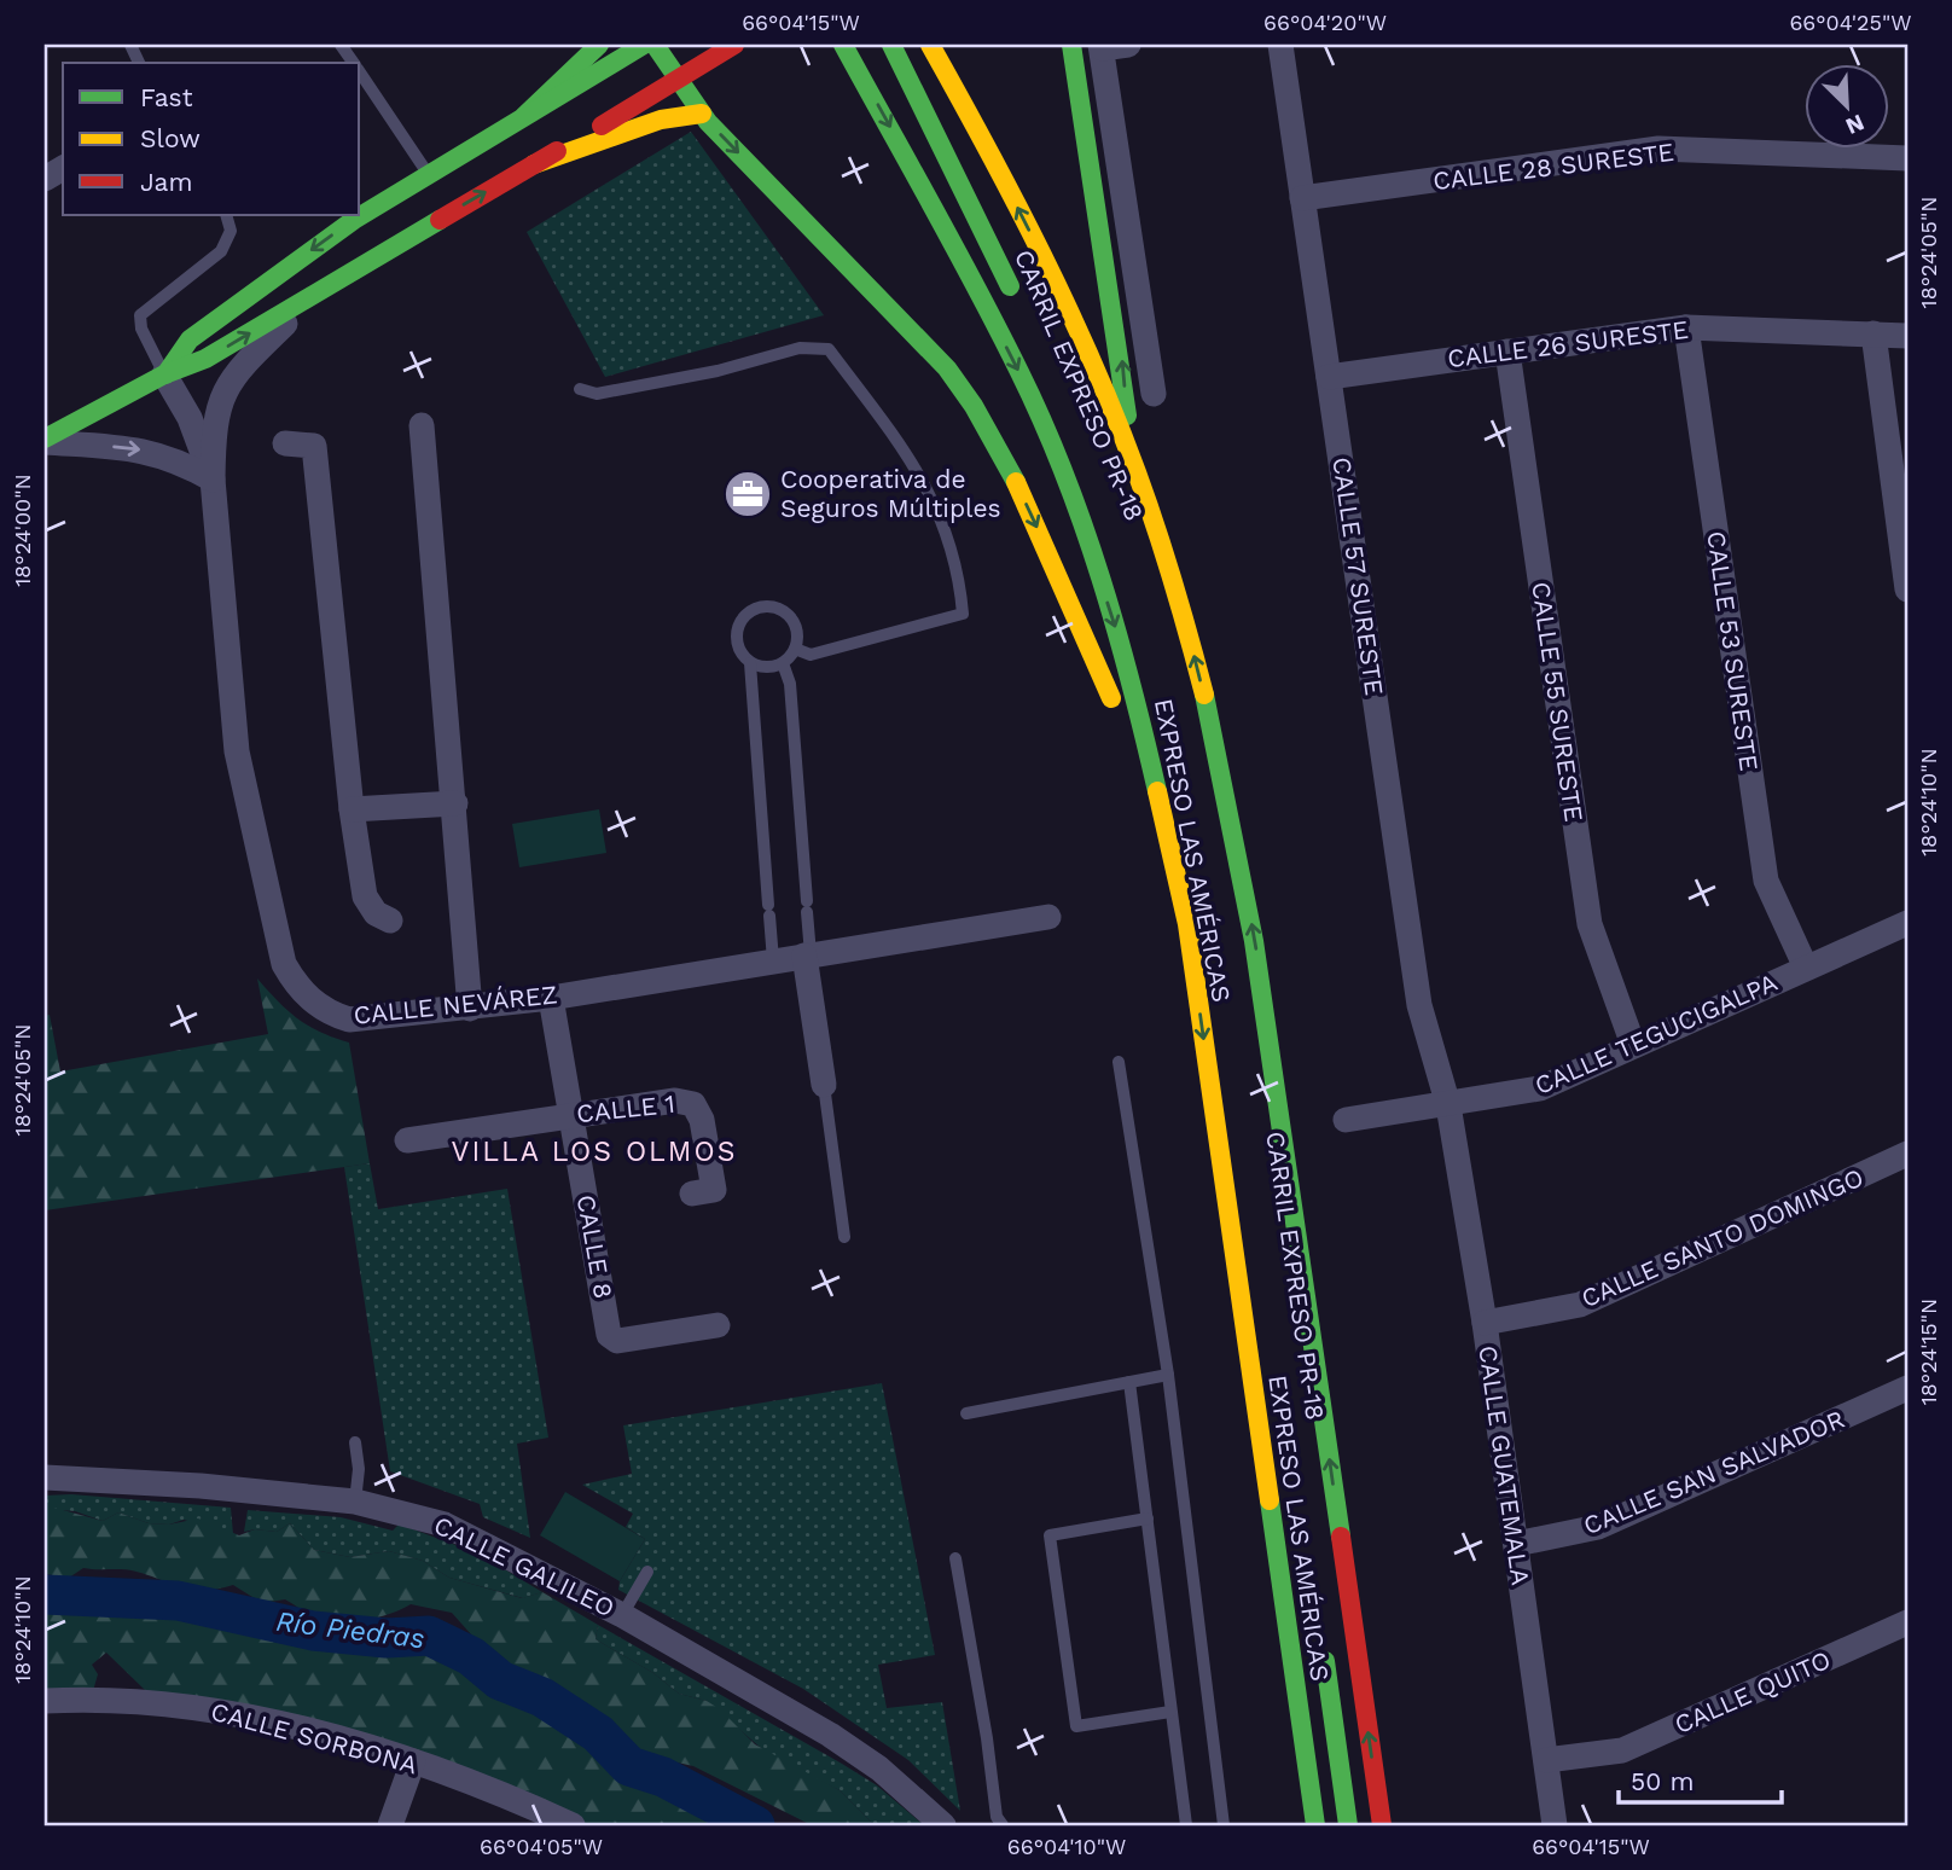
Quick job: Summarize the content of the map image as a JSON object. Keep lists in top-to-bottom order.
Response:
{
  "streets": {
    "main road": ["CARRIL EXPRESO PR-18", "EXPRESO LAS AMÉRICAS"],
    "street": [
      "CALLE 28 SURESTE",
      "CALLE 26 SURESTE",
      "CALLE 57 SURESTE",
      "CALLE 53 SURESTE",
      "CALLE 55 SURESTE",
      "CALLE NEVÁREZ",
      "CALLE TEGUCIGALPA",
      "CALLE 1",
      "CALLE SANTO DOMINGO",
      "CALLE 8",
      "CALLE GUATEMALA",
      "CALLE SAN SALVADOR",
      "CALLE GALILEO",
      "CALLE QUITO",
      "CALLE SORBONA"
    ]
  },
  "crossings": [
    ["CALLE 28 SURESTE", "CALLE 57 SURESTE"],
    ["CALLE 26 SURESTE", "CALLE 57 SURESTE"],
    ["CALLE 26 SURESTE", "CALLE 53 SURESTE"],
    ["CALLE 26 SURESTE", "CALLE 55 SURESTE"],
    ["CALLE 57 SURESTE", "CALLE TEGUCIGALPA"],
    ["CALLE 57 SURESTE", "CALLE GUATEMALA"],
    ["CALLE 53 SURESTE", "CALLE TEGUCIGALPA"],
    ["CALLE 55 SURESTE", "CALLE TEGUCIGALPA"],
    ["CALLE NEVÁREZ", "CALLE 8"],
    ["CALLE TEGUCIGALPA", "CALLE GUATEMALA"],
    ["CALLE 1", "CALLE 8"],
    ["CALLE SANTO DOMINGO", "CALLE GUATEMALA"],
    ["CALLE GUATEMALA", "CALLE SAN SALVADOR"],
    ["CALLE GUATEMALA", "CALLE QUITO"]
  ],
  "districts": ["VILLA LOS OLMOS"],
  "water": ["Río Piedras"],
  "places": {
    "office": ["Cooperativa de Seguros Múltiples"]
  },
  "legend": ["Fast", "Slow", "Jam"],
  "scale_bar": "50 m",
  "north": "bottom right",
  "coordinates": [
    "66°04'15\"W",
    "66°04'20\"W",
    "66°04'25\"W",
    "18°24'05\"N",
    "18°24'00\"N",
    "18°24'10\"N",
    "18°24'15\"N",
    "66°04'05\"W",
    "66°04'10\"W"
  ]
}
